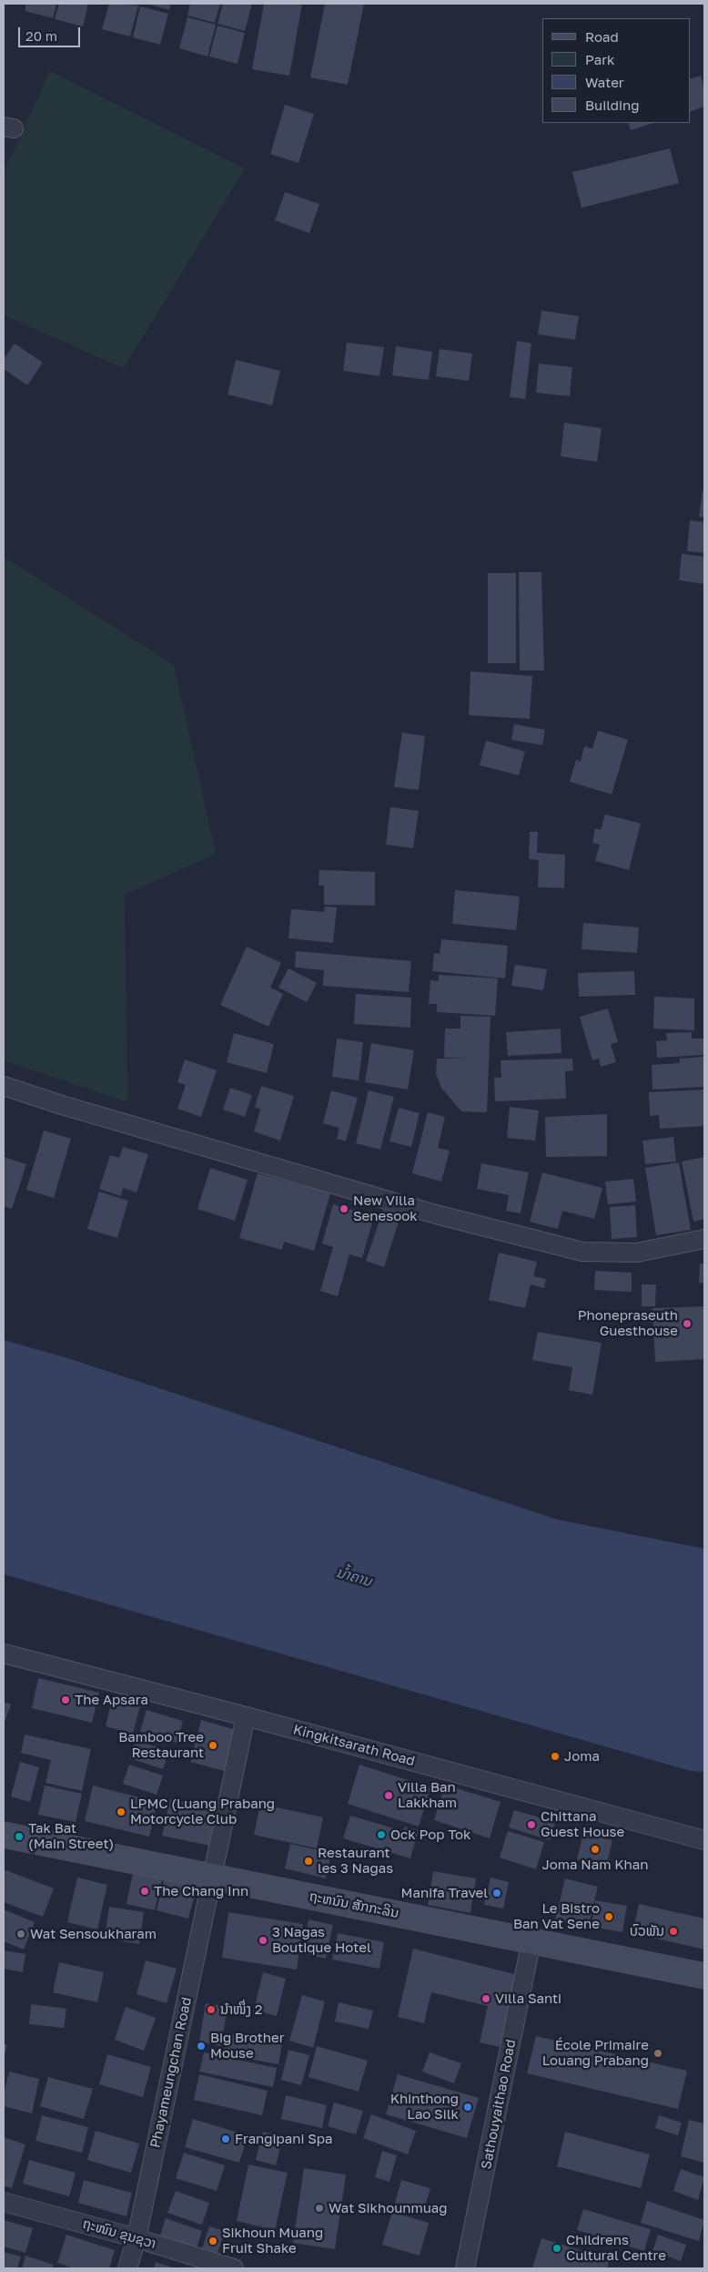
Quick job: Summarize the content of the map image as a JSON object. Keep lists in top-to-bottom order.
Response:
{
  "streets": {
    "main road": ["ຖະຫນົນ ສັກກະລິນ"],
    "street": [
      "Kingkitsarath Road",
      "Phayameungchan Road",
      "Sathouyaithao Road",
      "ຖະໜົນ ຂຸນຊວາ"
    ]
  },
  "crossings": [
    ["Kingkitsarath Road", "Phayameungchan Road"],
    ["ຖະຫນົນ ສັກກະລິນ", "Phayameungchan Road"],
    ["ຖະຫນົນ ສັກກະລິນ", "Sathouyaithao Road"],
    ["Phayameungchan Road", "ຖະໜົນ ຂຸນຊວາ"]
  ],
  "water": ["ນ້ຳຄານ"],
  "places": [
    "New Villa Senesook",
    "Phonepraseuth Guesthouse",
    "The Apsara",
    "Bamboo Tree Restaurant",
    "Joma",
    "Villa Ban Lakkham",
    "LPMC (Luang Prabang Motorcycle Club",
    "Chittana Guest House",
    "Ock Pop Tok",
    "Tak Bat (Main Street)",
    "Joma Nam Khan",
    "Restaurant les 3 Nagas",
    "The Chang Inn",
    "Manifa Travel",
    "Le Bistro Ban Vat Sene",
    "ບົວພັນ",
    "Wat Sensoukharam",
    "3 Nagas Boutique Hotel",
    "Villa Santi",
    "ນຳໜຶ່ງ 2",
    "Big Brother Mouse",
    "École Primaire Louang Prabang",
    "Khinthong Lao Silk",
    "Frangipani Spa",
    "Wat Sikhounmuag",
    "Sikhoun Muang Fruit Shake",
    "Childrens Cultural Centre"
  ],
  "legend": [
    "Road",
    "Park",
    "Water",
    "Building"
  ],
  "scale_bar": "20 m"
}
